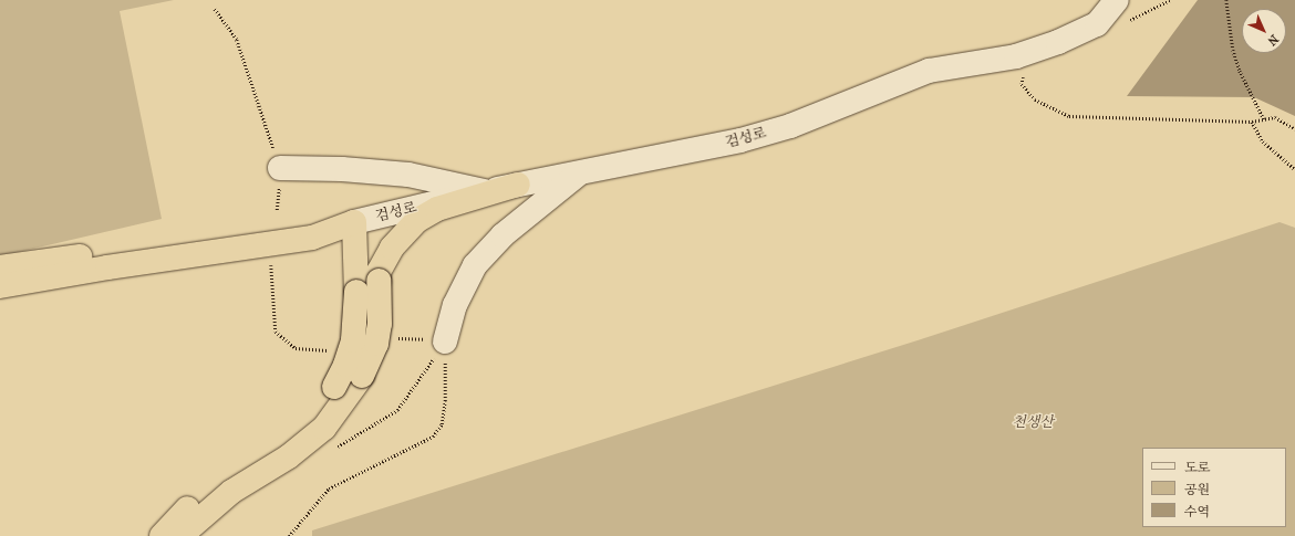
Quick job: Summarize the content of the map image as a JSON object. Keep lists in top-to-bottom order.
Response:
{
  "streets": {
    "street": ["검성로"]
  },
  "parks": ["천생산"],
  "legend": ["도로", "공원", "수역"],
  "north": "bottom right"
}
